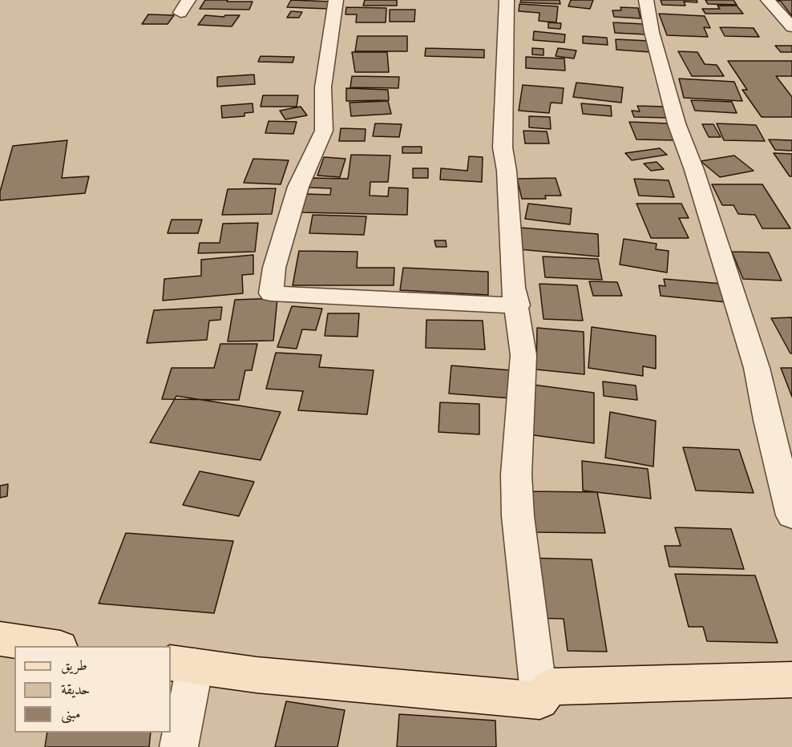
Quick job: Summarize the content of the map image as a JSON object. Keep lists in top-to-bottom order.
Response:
{
  "legend": ["طريق", "حديقة", "مبنى"]
}
